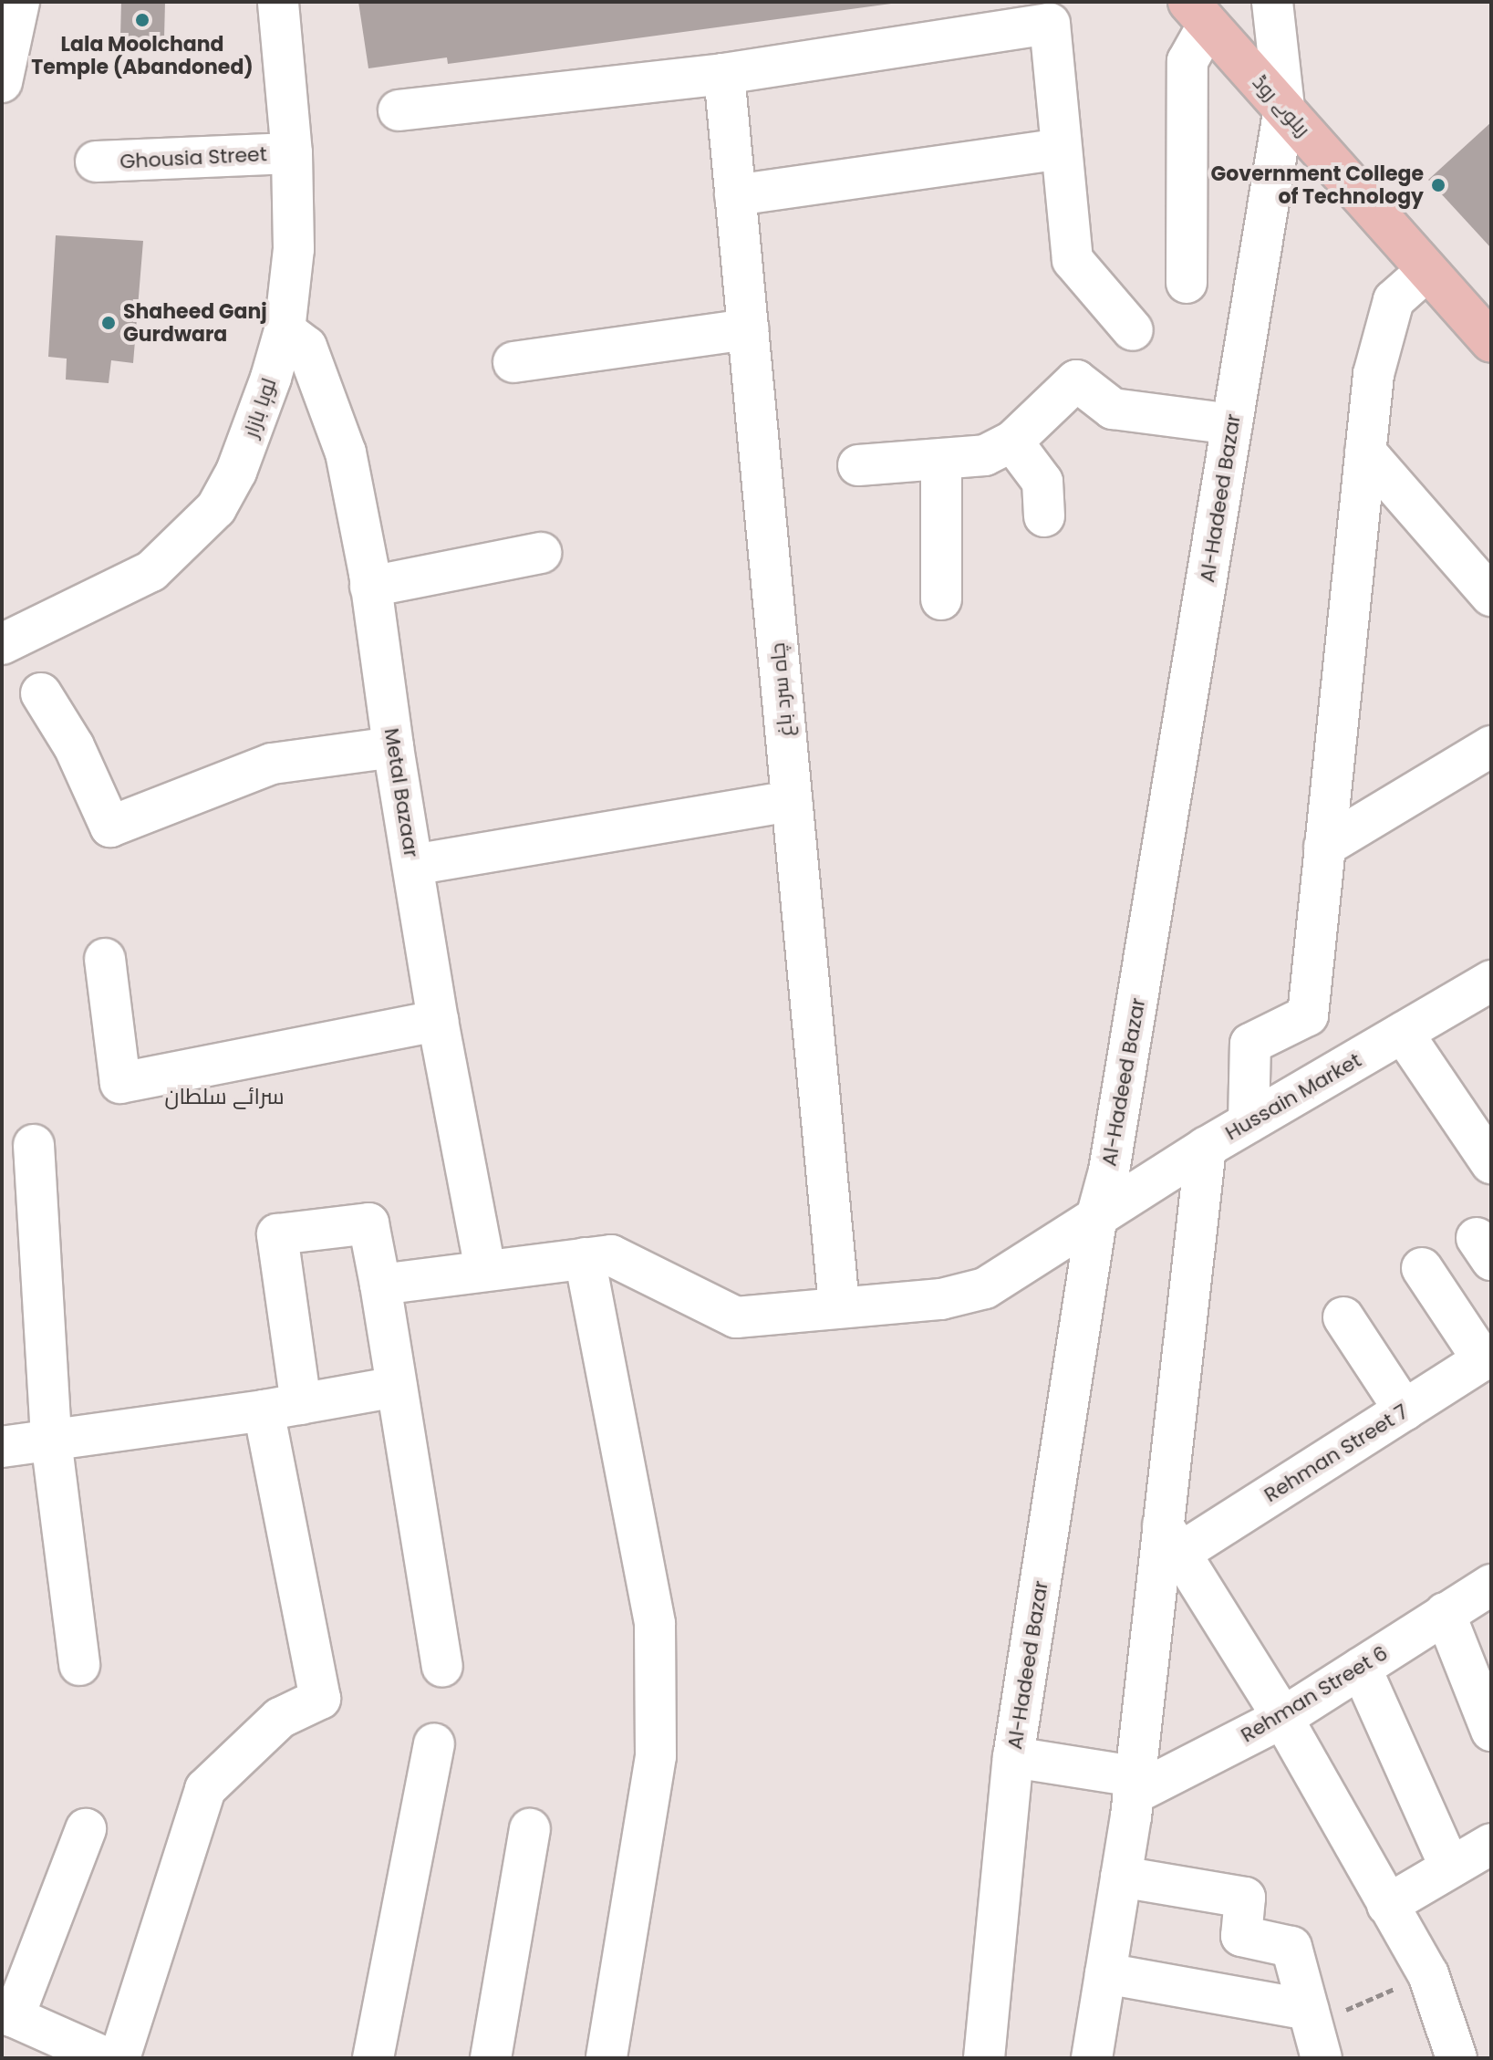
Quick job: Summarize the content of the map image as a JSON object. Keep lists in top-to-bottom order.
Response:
{
  "streets": {
    "main road": ["ریلوے روڈ"],
    "street": [
      "Ghousia Street",
      "لوہا بازار",
      "Al-Hadeed Bazar",
      "چاہ سرد باغ",
      "Metal Bazaar",
      "Hussain Market",
      "Rehman Street 7",
      "Rehman Street 6"
    ]
  },
  "crossings": [
    ["ریلوے روڈ", "Al-Hadeed Bazar"],
    ["Ghousia Street", "لوہا بازار"],
    ["لوہا بازار", "Metal Bazaar"],
    ["Al-Hadeed Bazar", "Hussain Market"],
    ["چاہ سرد باغ", "Hussain Market"],
    ["Metal Bazaar", "Hussain Market"]
  ],
  "districts": ["سرائے سلطان"],
  "places": ["Lala Moolchand Temple (Abandoned)", "Government College of Technology", "Shaheed Ganj Gurdwara"]
}
